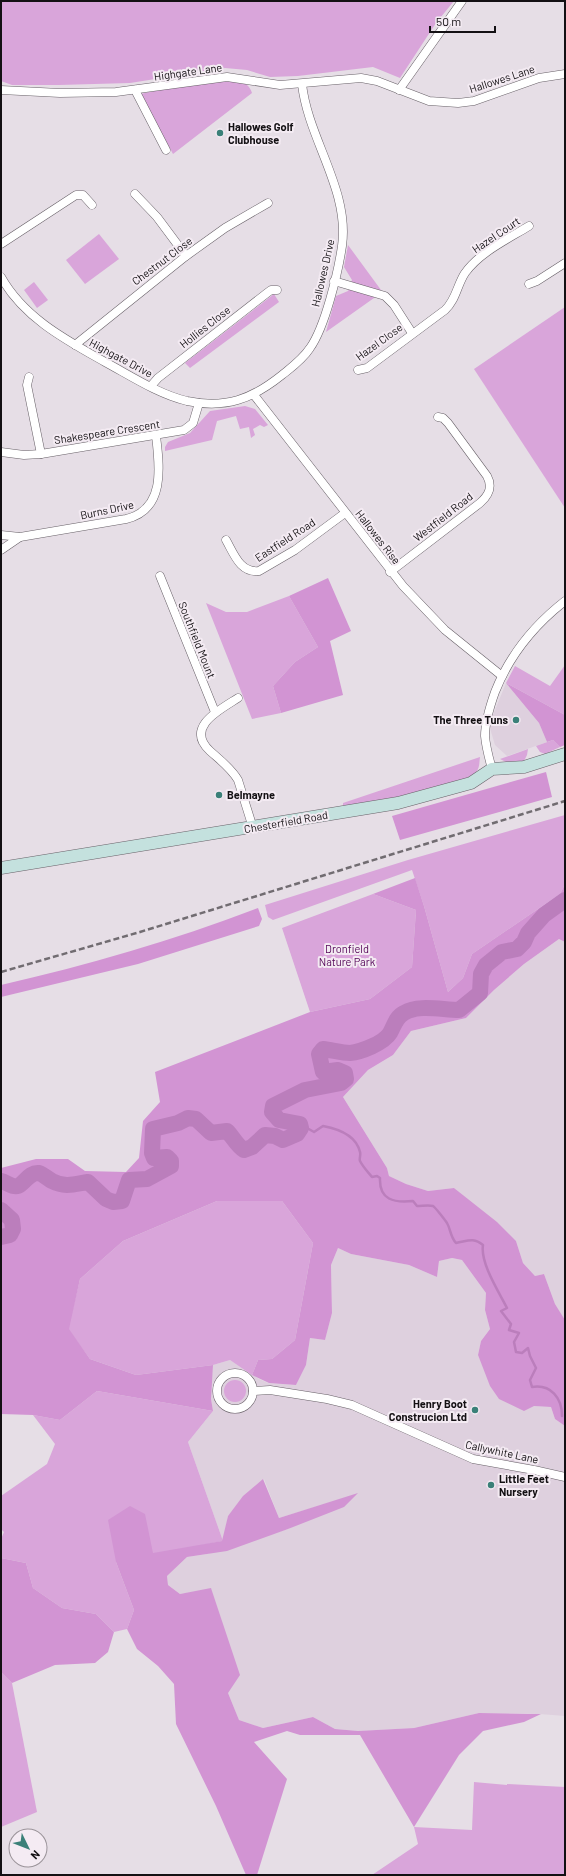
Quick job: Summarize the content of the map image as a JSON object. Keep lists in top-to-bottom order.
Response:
{
  "streets": {
    "main road": ["Chesterfield Road"],
    "street": [
      "Highgate Lane",
      "Hallowes Lane",
      "Hazel Court",
      "Chestnut Close",
      "Hallowes Drive",
      "Hollies Close",
      "Hazel Close",
      "Highgate Drive",
      "Shakespeare Crescent",
      "Burns Drive",
      "Westfield Road",
      "Hallowes Rise",
      "Eastfield Road",
      "Southfield Mount",
      "Callywhite Lane"
    ]
  },
  "crossings": [
    ["Highgate Lane", "Hallowes Lane"],
    ["Highgate Lane", "Hallowes Drive"],
    ["Hazel Court", "Hazel Close"],
    ["Chestnut Close", "Highgate Drive"],
    ["Hallowes Drive", "Hazel Close"],
    ["Hallowes Drive", "Highgate Drive"],
    ["Hallowes Drive", "Hallowes Rise"],
    ["Hollies Close", "Highgate Drive"],
    ["Highgate Drive", "Shakespeare Crescent"],
    ["Highgate Drive", "Hallowes Rise"],
    ["Shakespeare Crescent", "Burns Drive"],
    ["Westfield Road", "Hallowes Rise"],
    ["Hallowes Rise", "Eastfield Road"]
  ],
  "parks": ["Dronfield Nature Park"],
  "places": [
    "Hallowes Golf Clubhouse",
    "The Three Tuns",
    "Belmayne",
    "Henry Boot Construcion Ltd",
    "Little Feet Nursery"
  ],
  "scale_bar": "50 m",
  "north": "bottom right"
}
